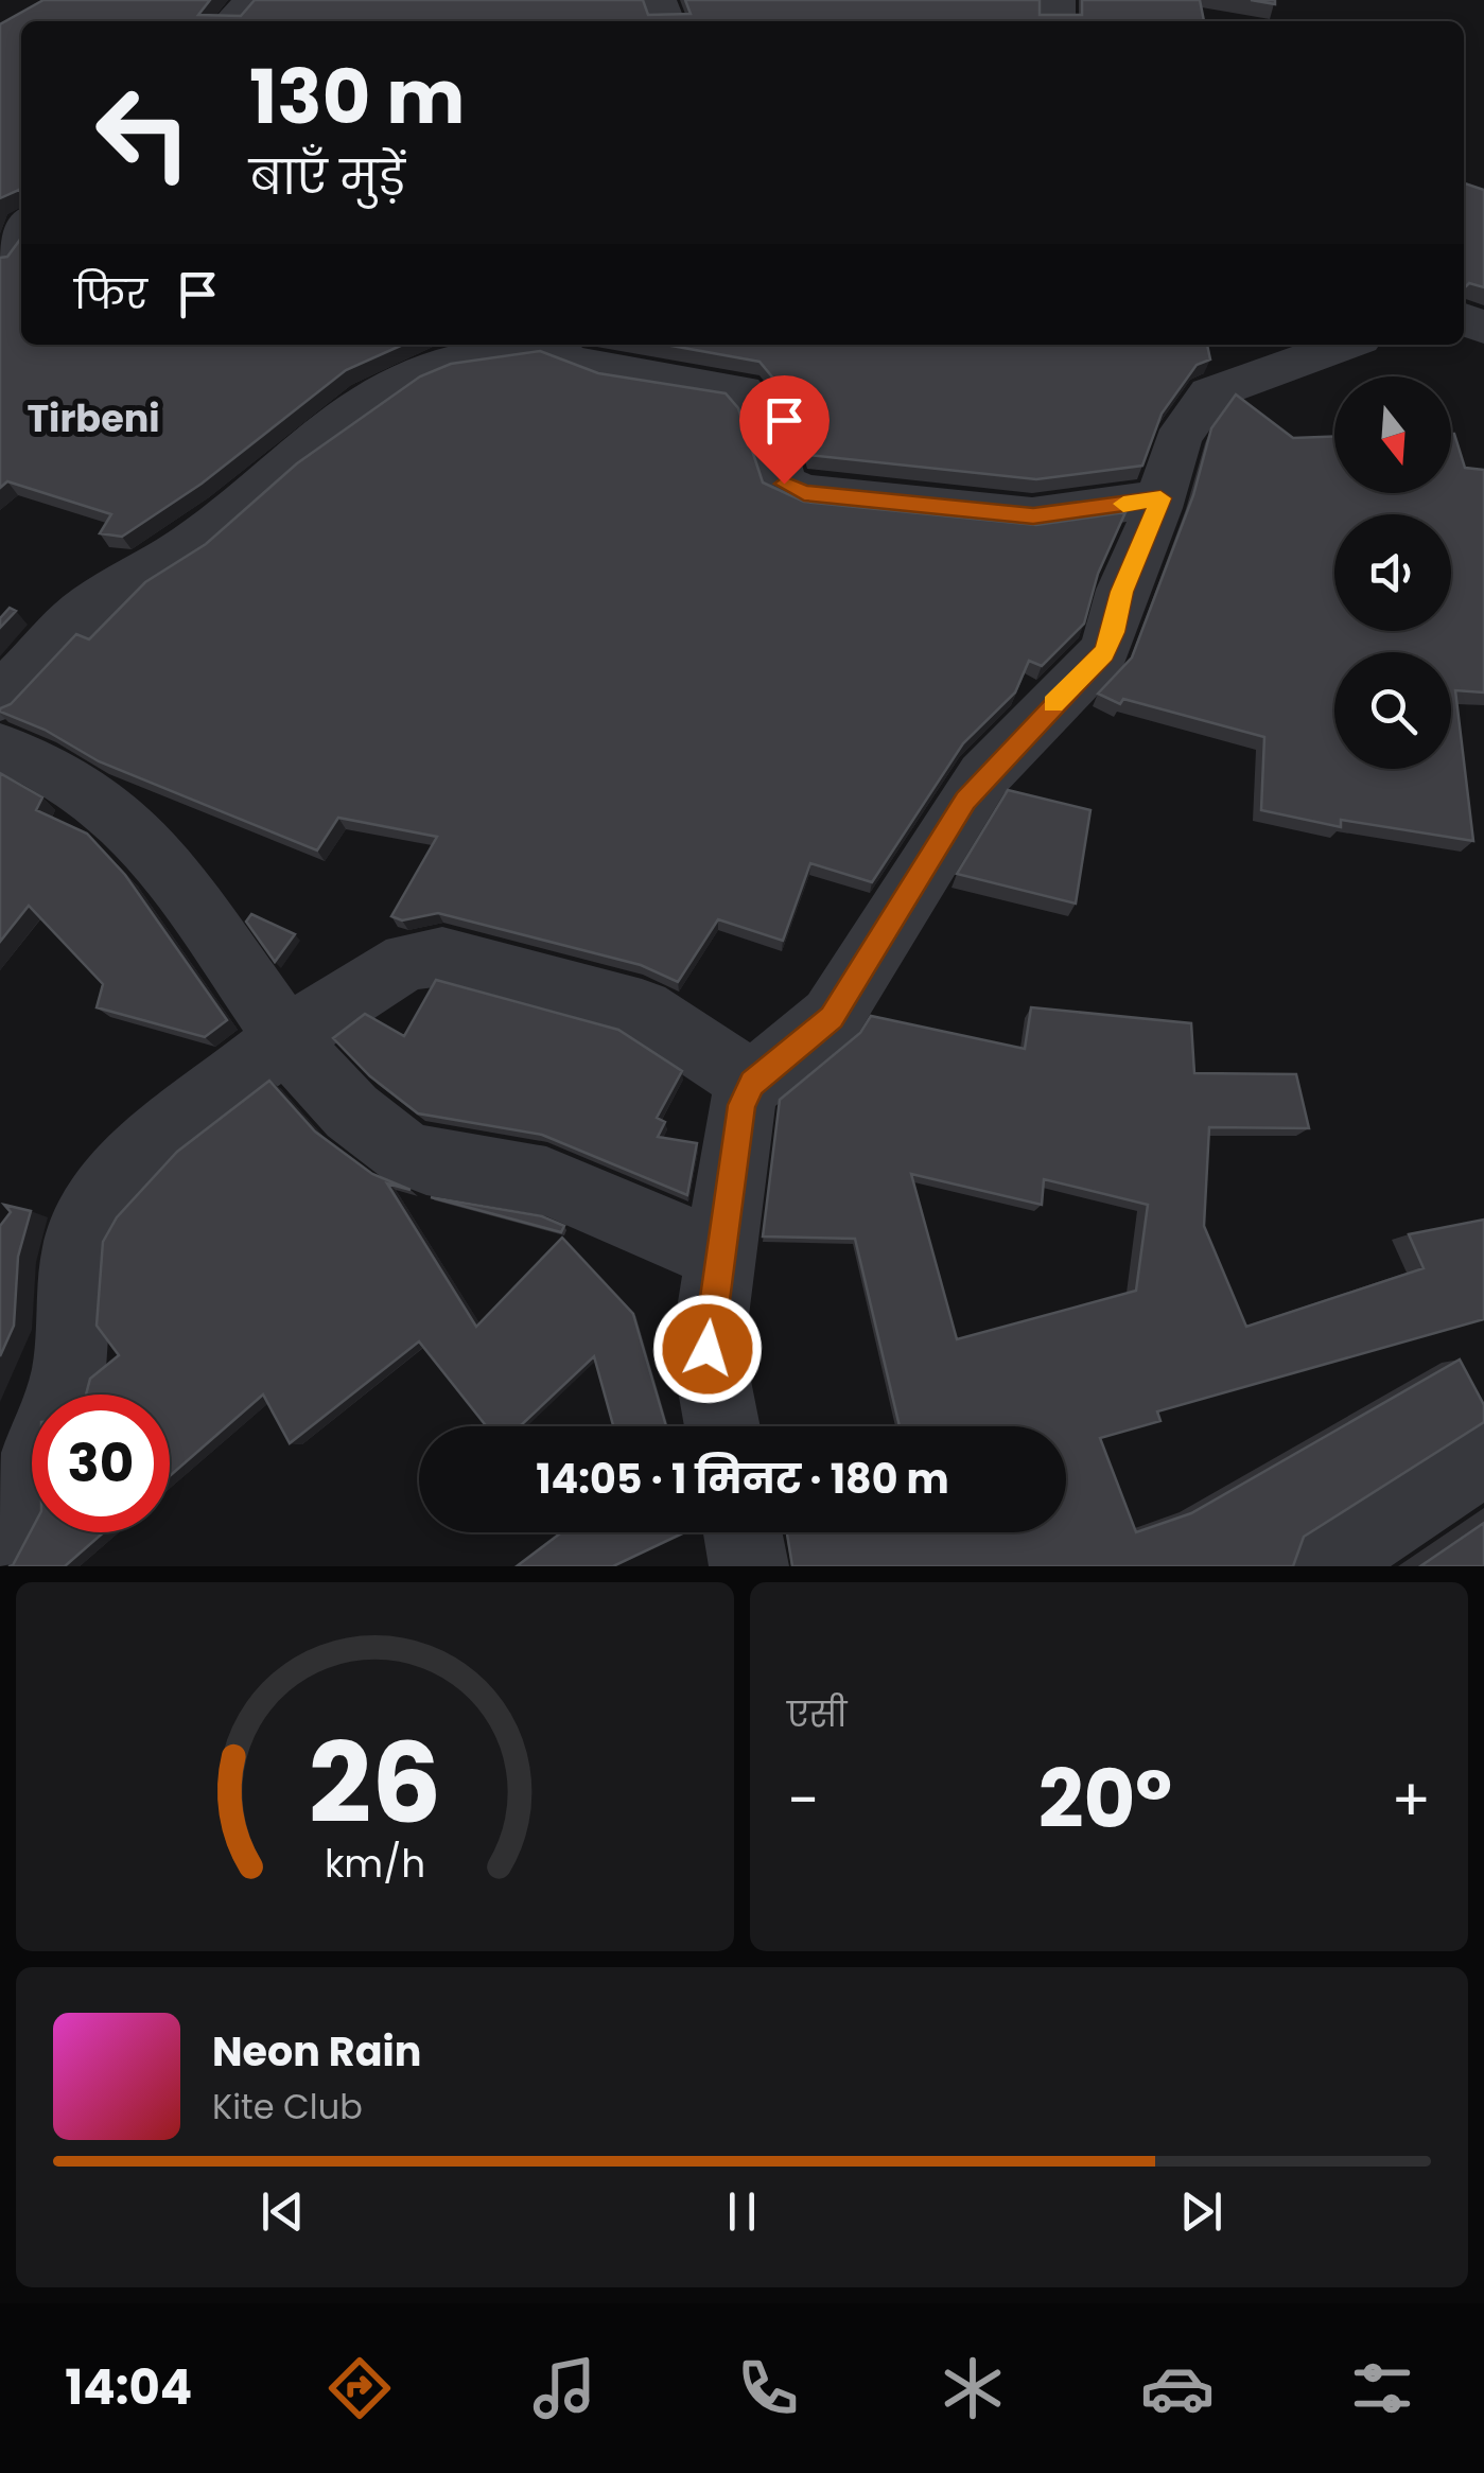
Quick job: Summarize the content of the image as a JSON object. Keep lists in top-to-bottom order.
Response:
{
  "districts": ["Tirbeni"],
  "north": "bottom",
  "page": {
    "turn": ["130 m", "बाएँ मुड़ें"],
    "then": "फिर",
    "limit": "30",
    "trip": "14:05 · 1 मिनट · 180 m",
    "tile": "एसी",
    "heat": ["−", "20°", "+"],
    "song": ["Neon Rain", "Kite Club"],
    "tabs": "14:04",
    "gauge": ["26", "km/h"]
  }
}
